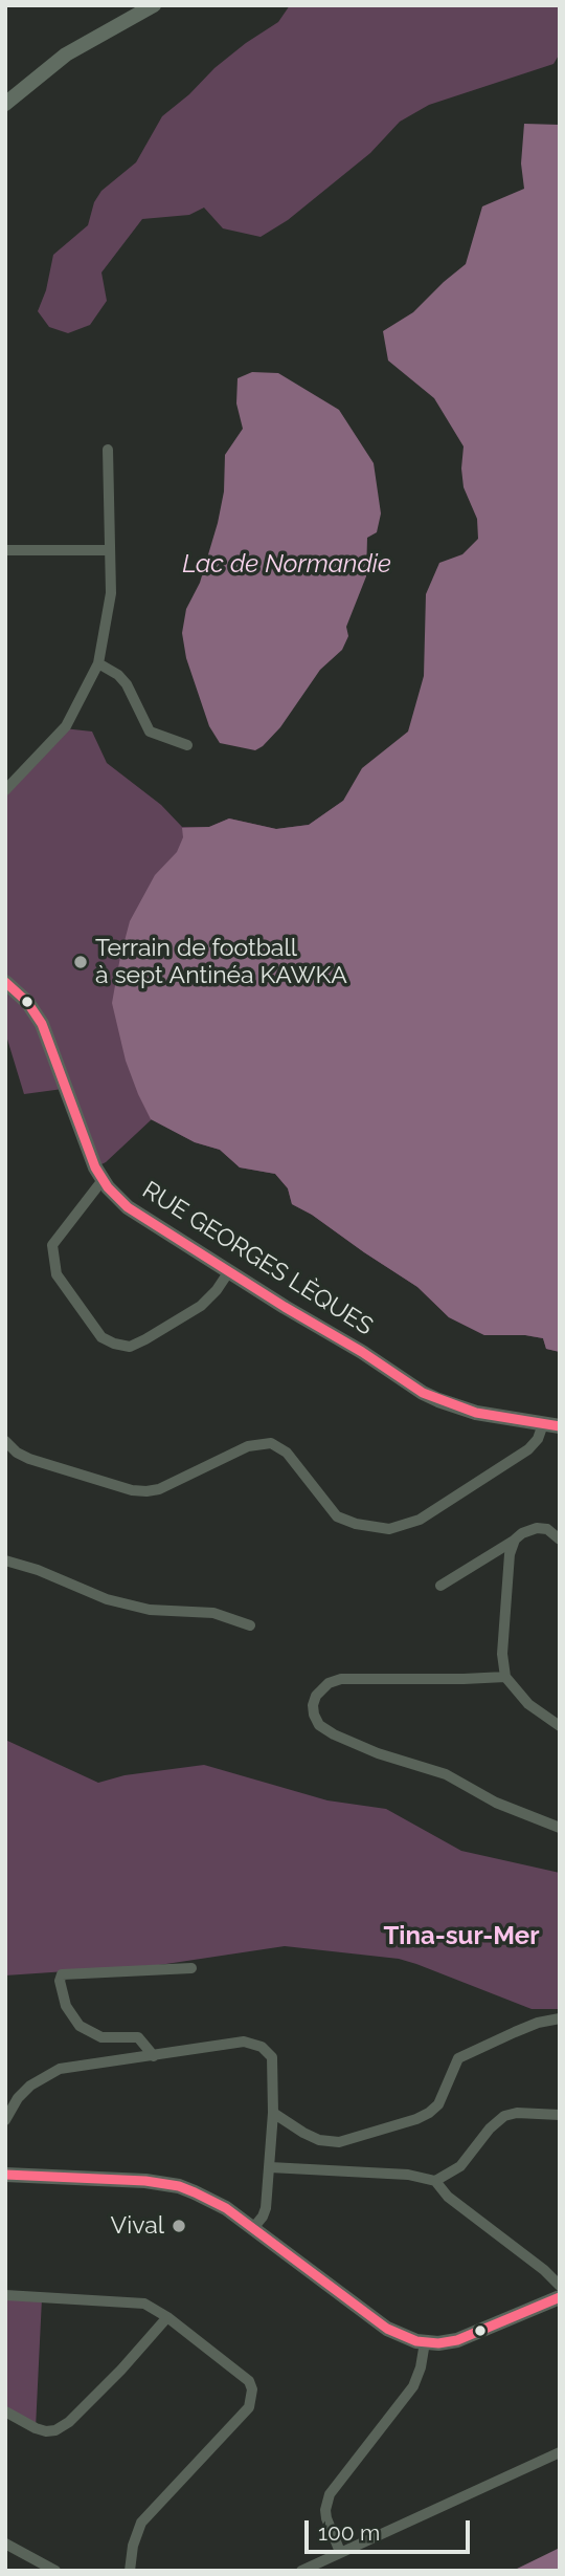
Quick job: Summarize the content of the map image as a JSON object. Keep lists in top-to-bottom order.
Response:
{
  "streets": {
    "main road": ["RUE GEORGES LÈQUES"]
  },
  "districts": ["Tina-sur-Mer"],
  "water": ["Lac de Normandie"],
  "places": ["Terrain de football à sept Antinéa KAWKA", "Vival"],
  "scale_bar": "100 m"
}
